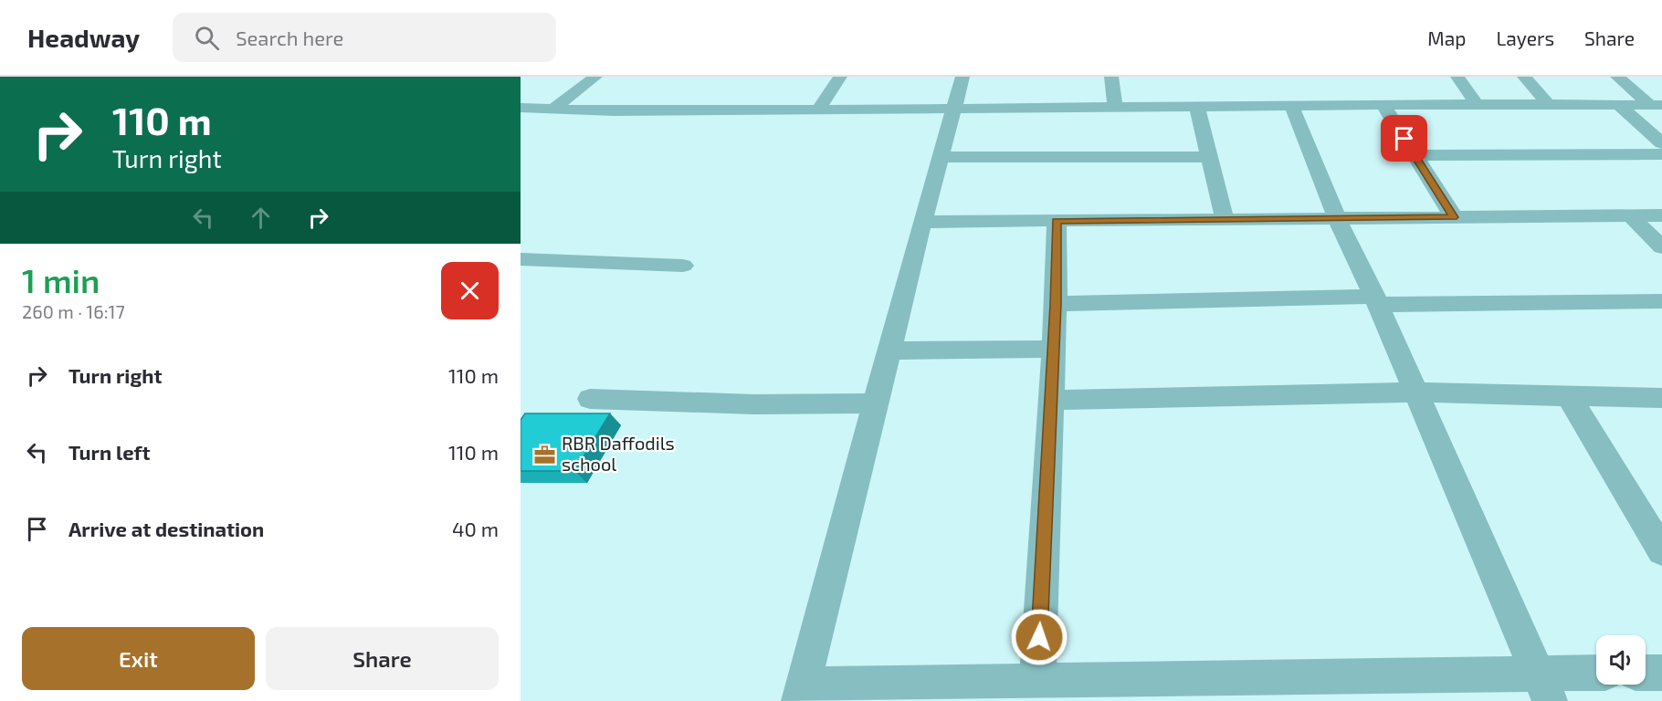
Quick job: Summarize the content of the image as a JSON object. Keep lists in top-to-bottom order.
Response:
{
  "places": {
    "office": ["RBR Daffodils school"]
  },
  "page": {
    "header": "Headway",
    "search": "Search here",
    "nav": ["Map", "Layers", "Share"],
    "turn": ["110 m", "Turn right"],
    "heading": ["1 min", "260 m · 16:17"],
    "list": [
      {
        "name": "Turn right",
        "value": "110 m"
      },
      {
        "name": "Turn left",
        "value": "110 m"
      },
      {
        "name": "Arrive at destination",
        "value": "40 m"
      }
    ],
    "buttons": ["Exit", "Share"]
  }
}
